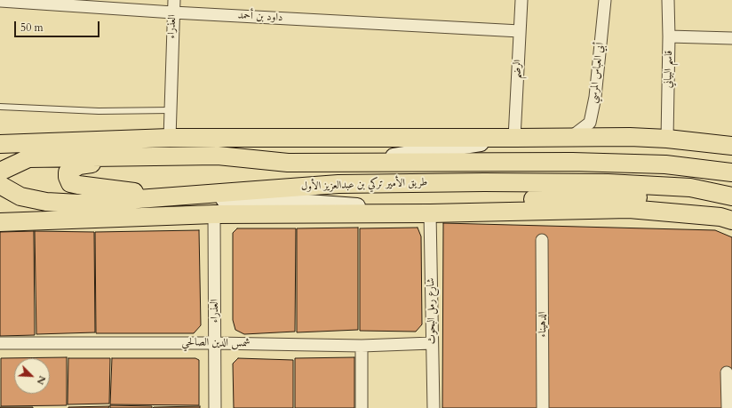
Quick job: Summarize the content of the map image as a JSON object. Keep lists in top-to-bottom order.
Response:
{
  "streets": {
    "main road": ["طريق الأمير تركي بن عبدالعزيز الأول"],
    "street": [
      "داود بن أحمد",
      "العذراء",
      "الرضم",
      "قاسم البياني",
      "أبي العباس المرسي",
      "شارع رمل البحوث",
      "الدهيناء",
      "شمس الدين الصالحي"
    ]
  },
  "crossings": [
    ["داود بن أحمد", "العذراء"],
    ["داود بن أحمد", "الرضم"],
    ["العذراء", "شمس الدين الصالحي"],
    ["شارع رمل البحوث", "شمس الدين الصالحي"]
  ],
  "scale_bar": "50 m",
  "north": "bottom right"
}
